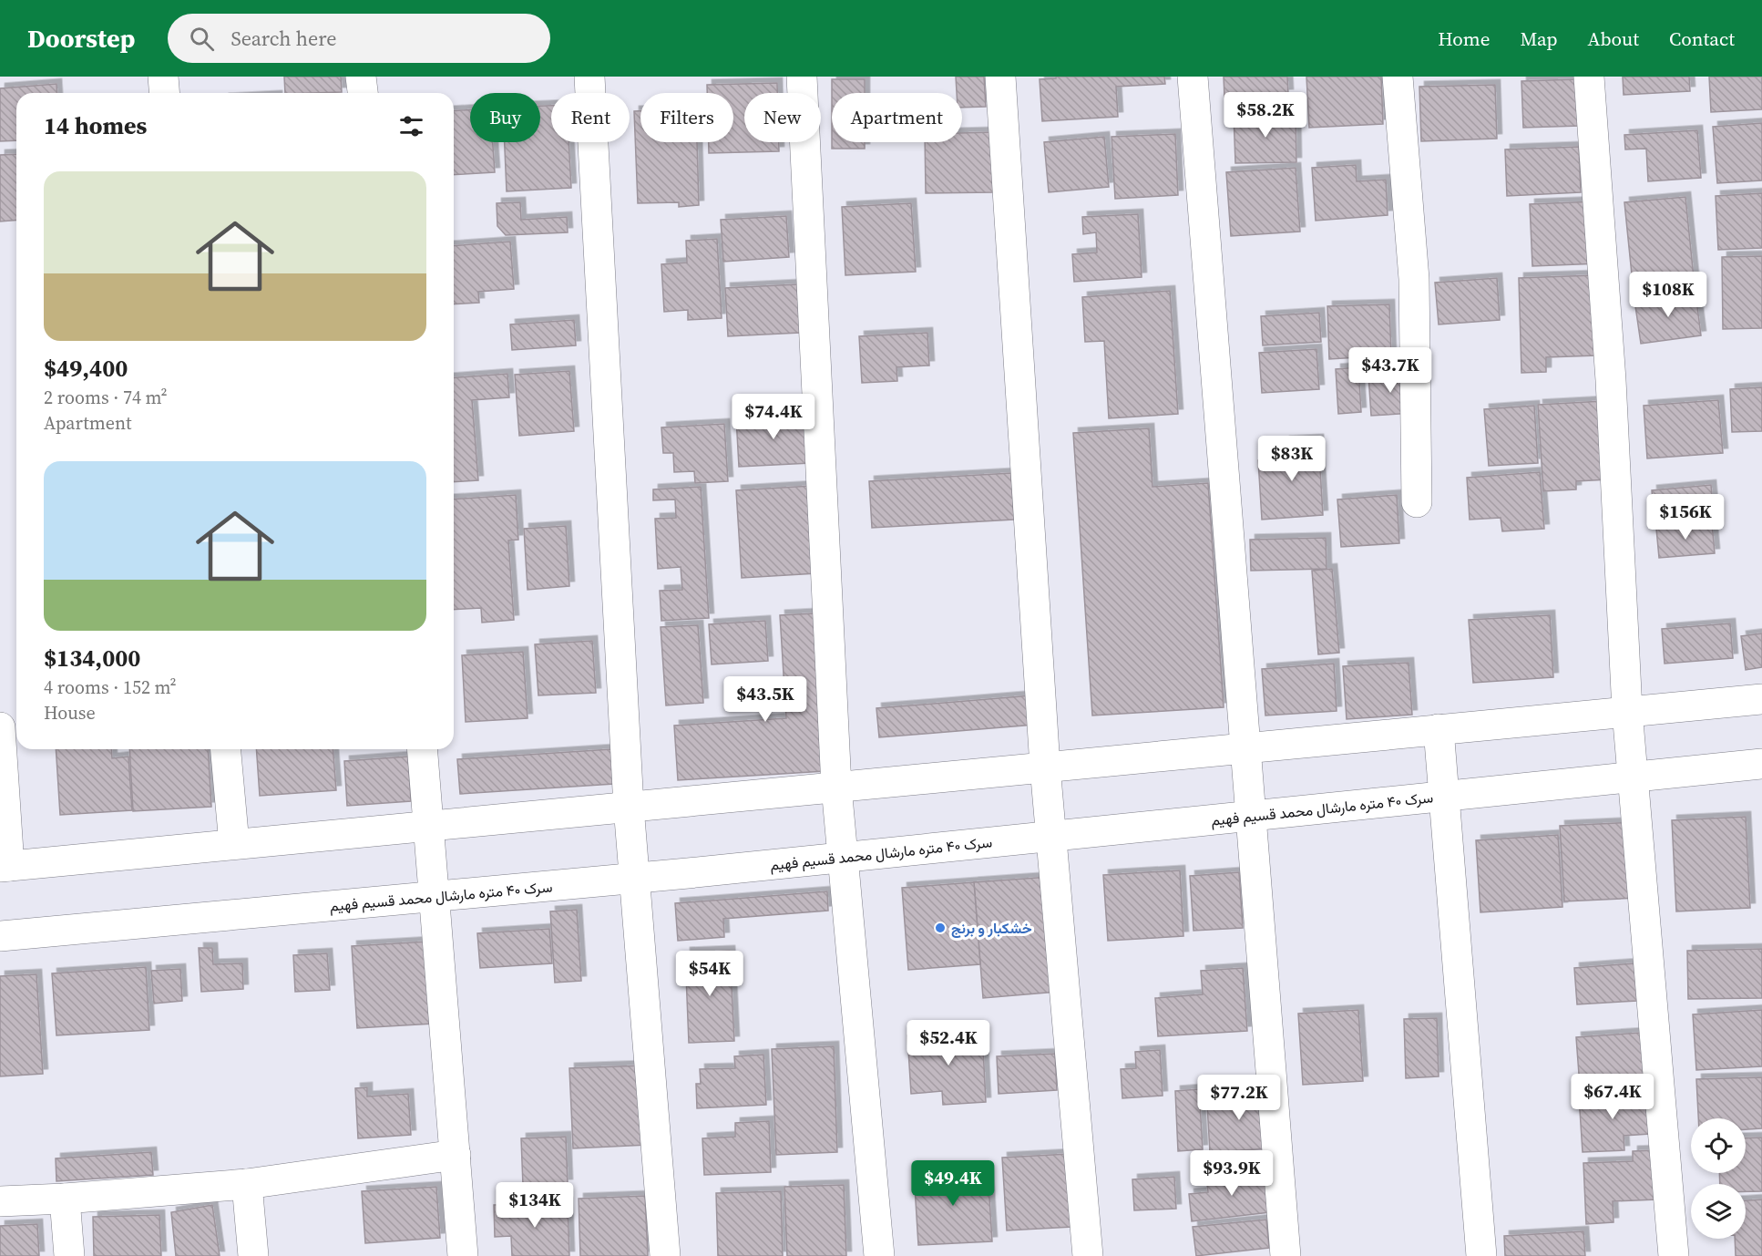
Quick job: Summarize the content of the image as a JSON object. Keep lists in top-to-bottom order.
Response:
{
  "streets": {
    "street": ["سرک ۴۰ متره مارشال محمد قسیم فهیم"]
  },
  "places": ["خشکبار و برنج"],
  "page": {
    "header": "Doorstep",
    "search": "Search here",
    "nav": [
      "Home",
      "Map",
      "About",
      "Contact"
    ],
    "price": [
      "$58.2K",
      "$108K",
      "$43.7K",
      "$74.4K",
      "$83K",
      "$156K",
      "$43.5K",
      "$54K",
      "$52.4K",
      "$67.4K",
      "$77.2K",
      "$93.9K",
      "$49.4K",
      "$134K"
    ],
    "chip": [
      "Buy",
      "Rent",
      "Filters",
      "New",
      "Apartment"
    ],
    "heading": "14 homes",
    "list": [
      {
        "name": "$49,400",
        "note": "2 rooms · 74 m² · Apartment"
      },
      {
        "name": "$134,000",
        "note": "4 rooms · 152 m² · House"
      }
    ]
  }
}
